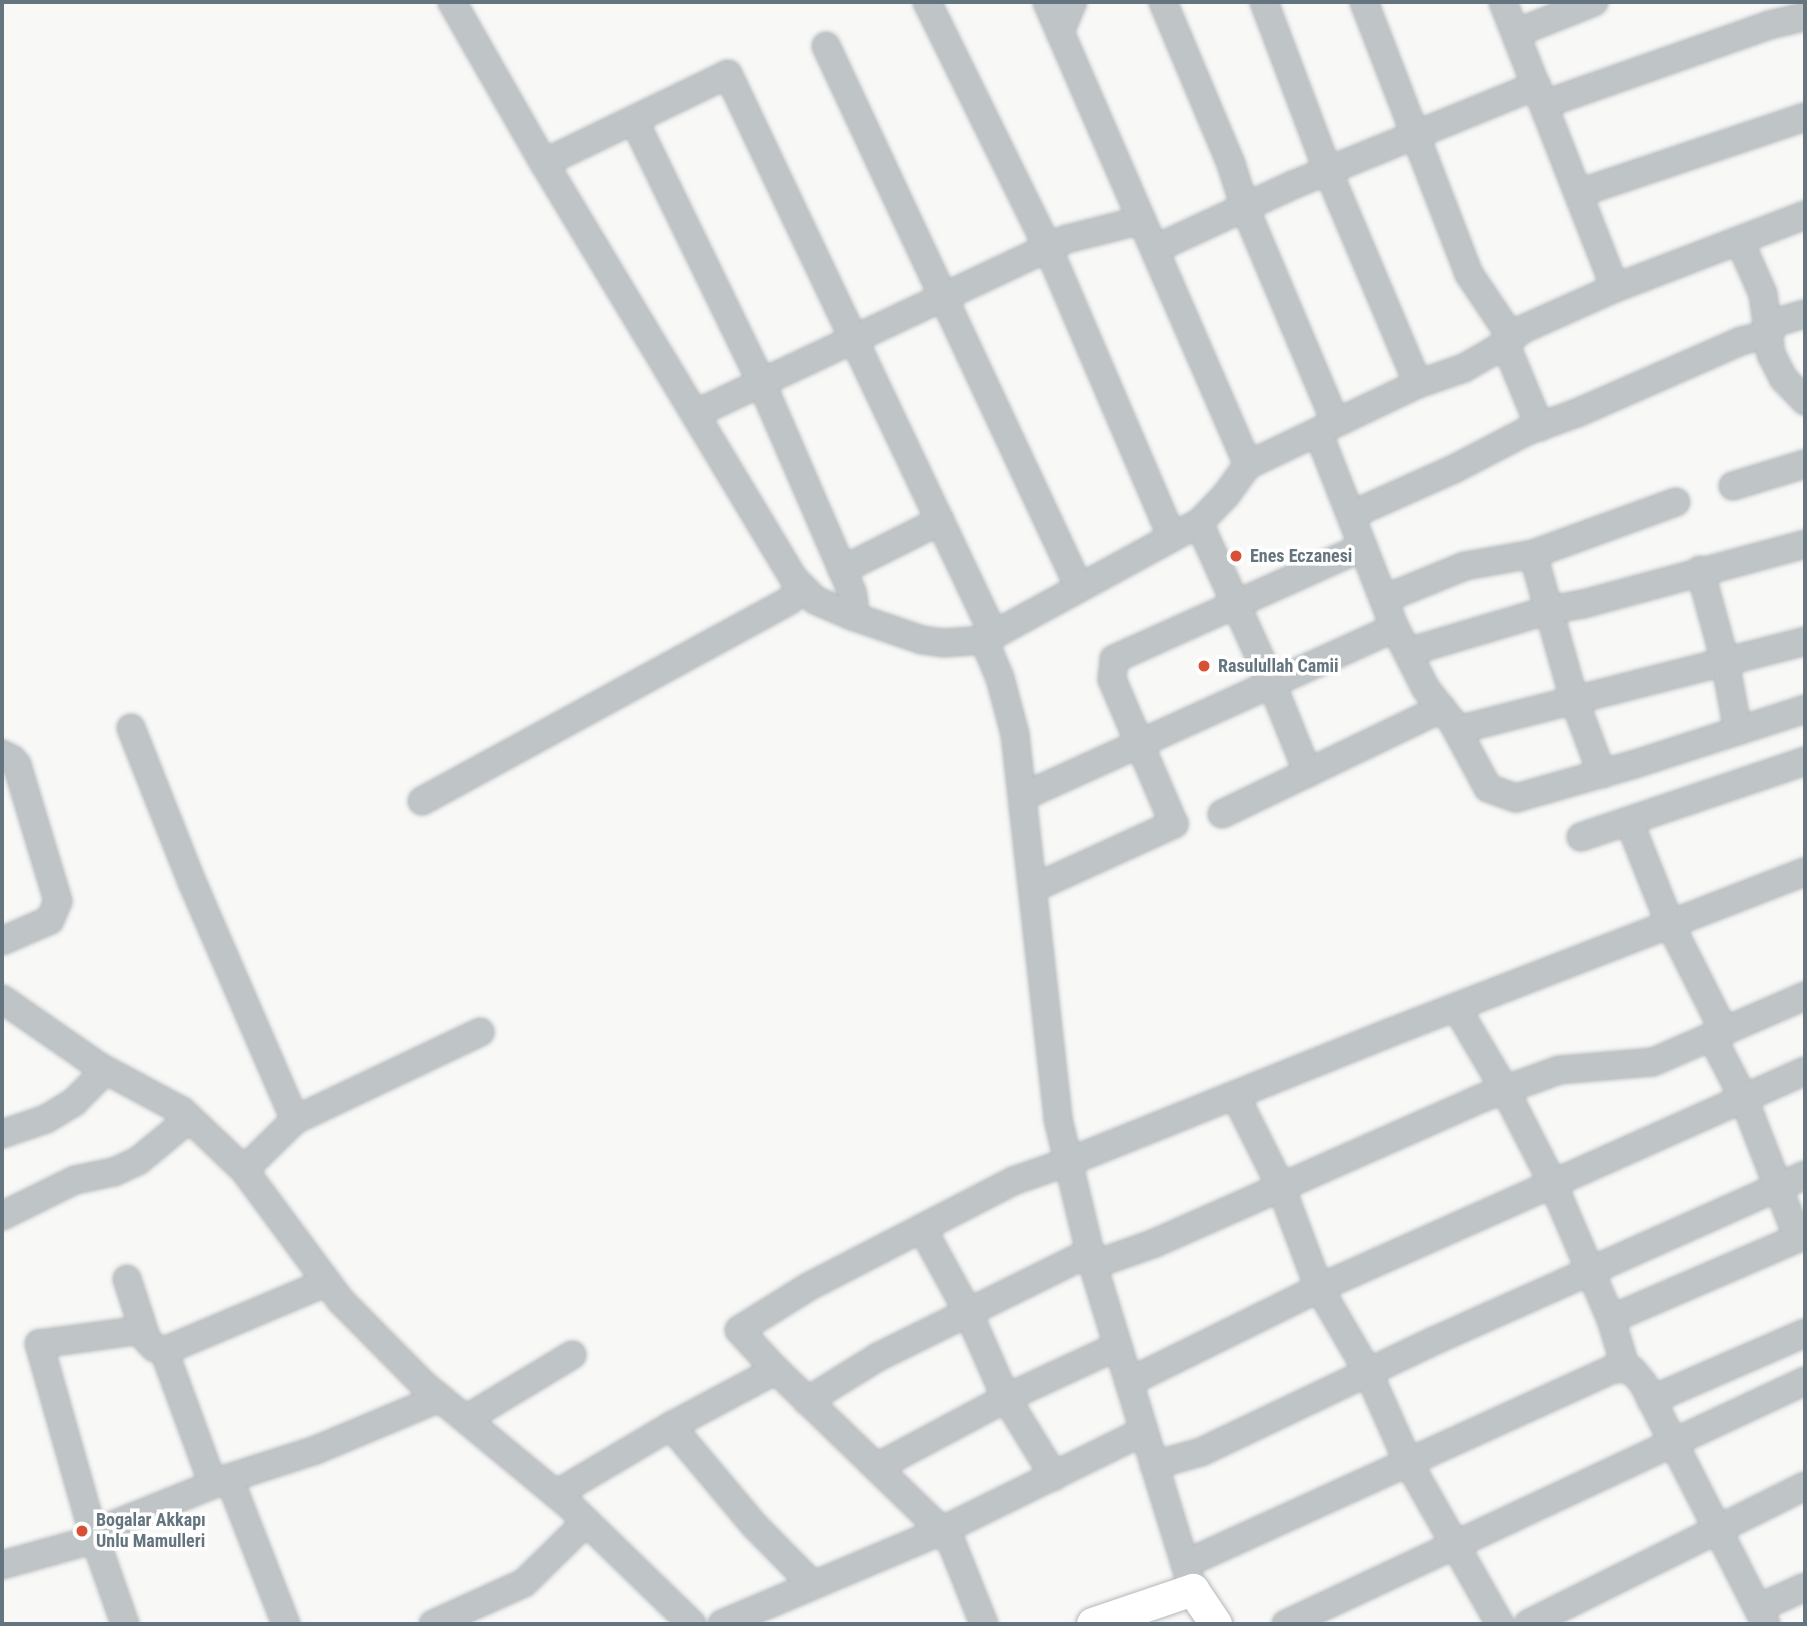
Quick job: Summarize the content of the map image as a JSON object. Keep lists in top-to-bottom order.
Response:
{
  "places": ["Enes Eczanesi", "Rasulullah Camii", "Bogalar Akkapı Unlu Mamulleri"]
}
